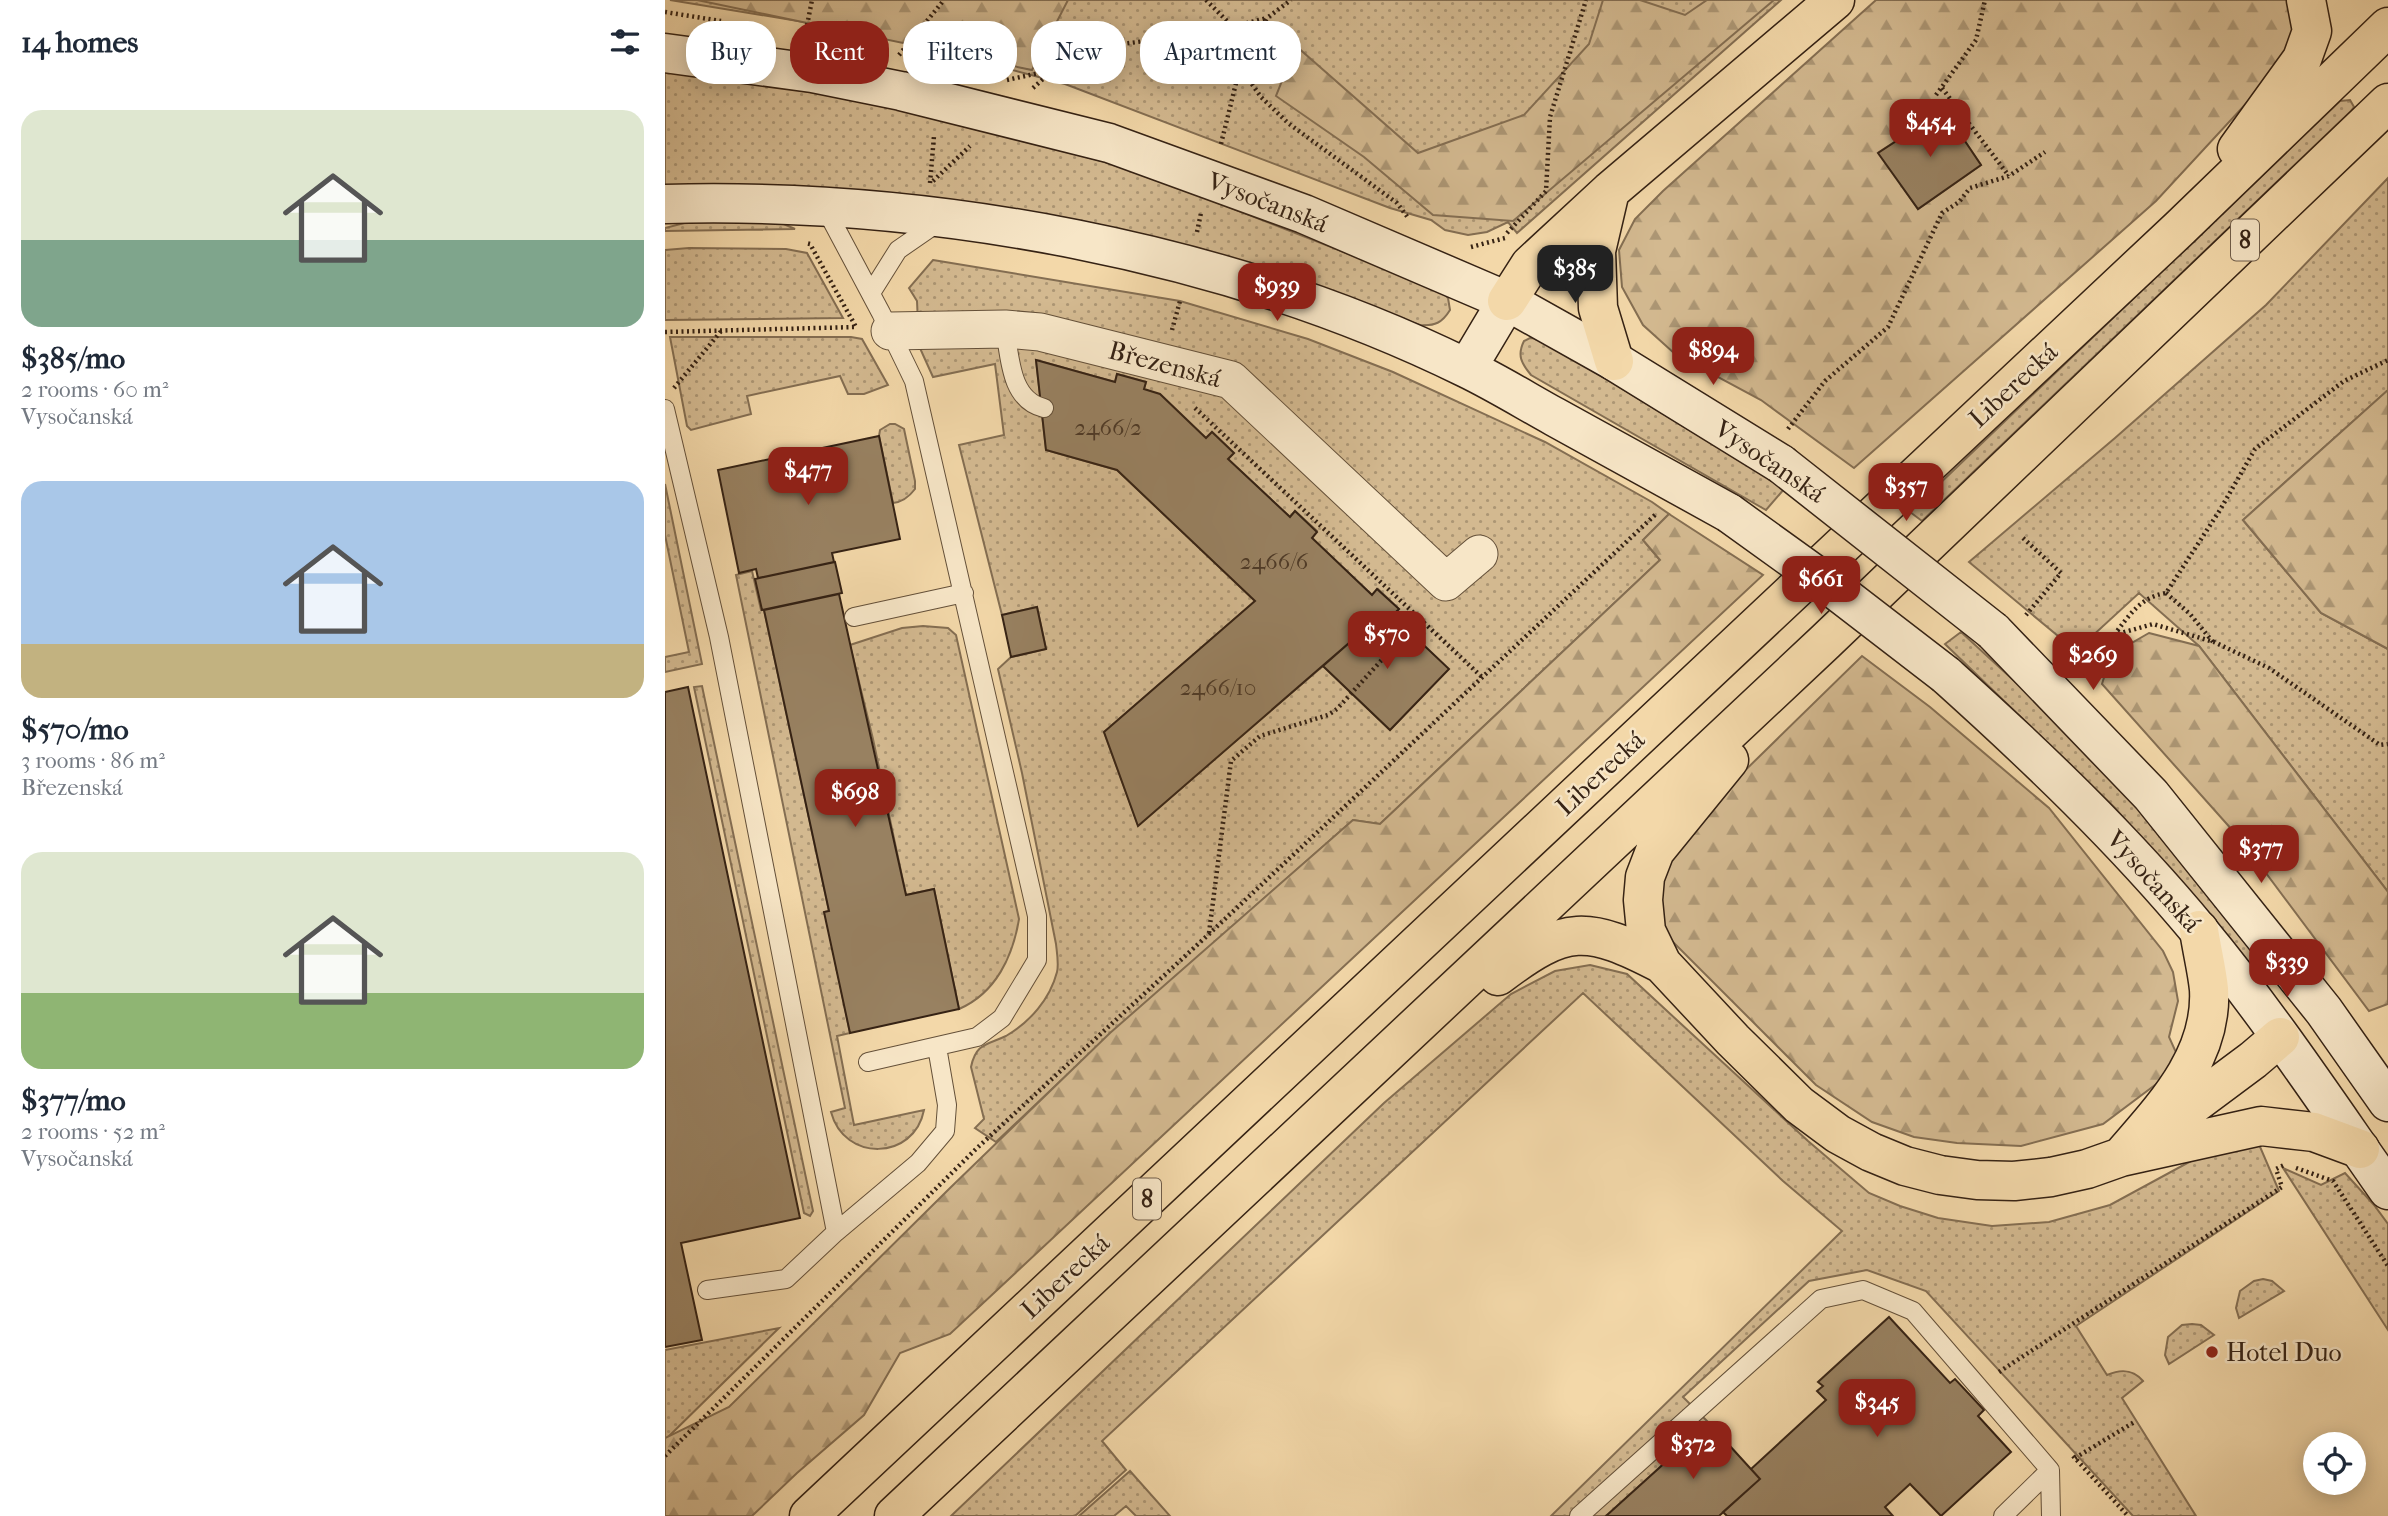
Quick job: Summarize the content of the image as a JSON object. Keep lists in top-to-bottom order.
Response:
{
  "streets": {
    "highway": ["8", "Liberecká"],
    "main road": ["Vysočanská"],
    "street": ["Březenská"]
  },
  "places": ["Hotel Duo"],
  "house_numbers": ["2466/2", "2466/6", "2466/10"],
  "page": {
    "heading": "14 homes",
    "chip": [
      "Buy",
      "Rent",
      "Filters",
      "New",
      "Apartment"
    ],
    "list": [
      {
        "name": "$385/mo",
        "note": "2 rooms · 60 m² · Vysočanská"
      },
      {
        "name": "$570/mo",
        "note": "3 rooms · 86 m² · Březenská"
      },
      {
        "name": "$377/mo",
        "note": "2 rooms · 52 m² · Vysočanská"
      }
    ],
    "price": [
      "$454",
      "$385",
      "$939",
      "$894",
      "$477",
      "$357",
      "$661",
      "$570",
      "$269",
      "$698",
      "$377",
      "$339",
      "$345",
      "$372"
    ]
  }
}
